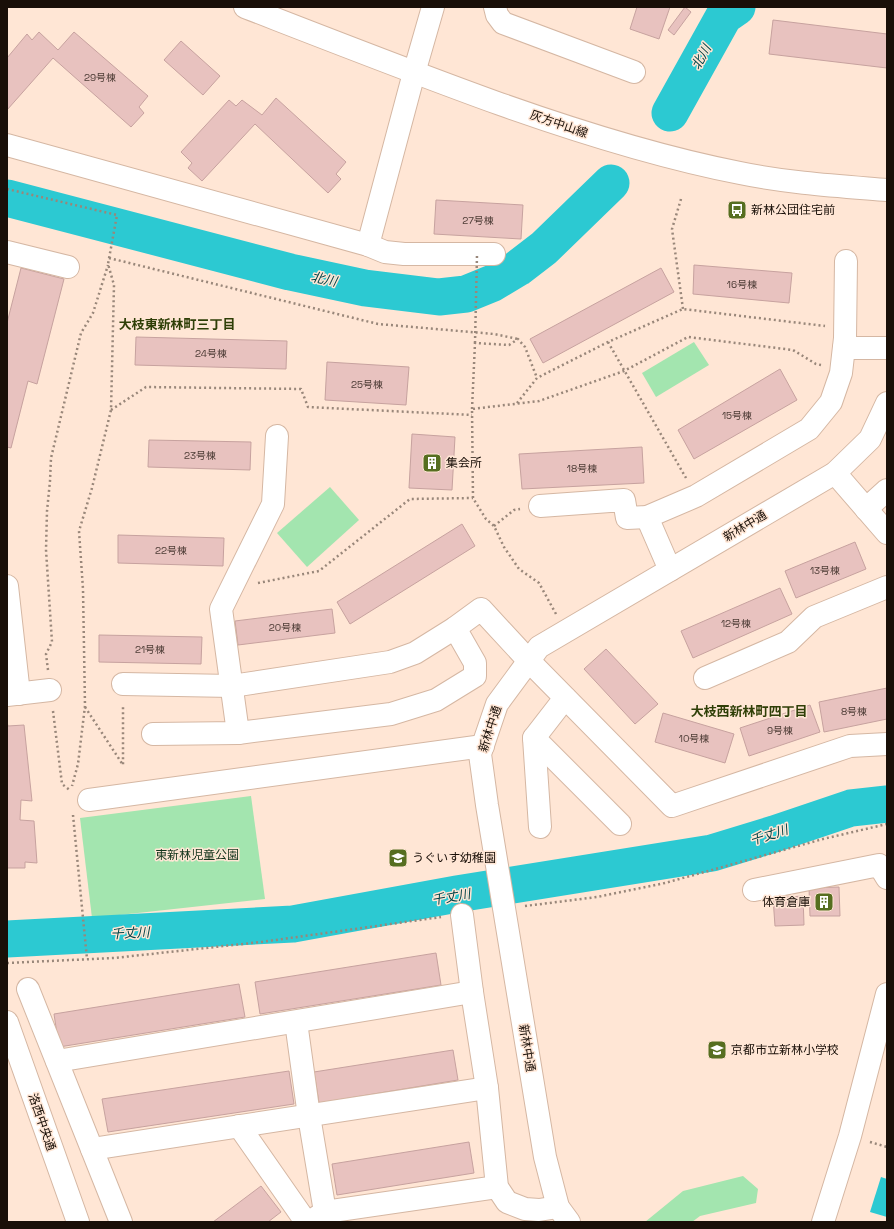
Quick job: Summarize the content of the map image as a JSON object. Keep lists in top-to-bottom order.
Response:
{
  "streets": {
    "street": ["灰方中山線", "新林中通", "洛西中央通"]
  },
  "districts": ["大枝東新林町三丁目", "大枝西新林町四丁目"],
  "water": ["北川", "千丈川"],
  "parks": ["東新林児童公園"],
  "places": {
    "bus stop": ["新林公団住宅前"],
    "building": ["集会所", "体育倉庫"],
    "school or university": ["うぐいす幼稚園", "京都市立新林小学校"]
  },
  "house_numbers": [
    "29号棟",
    "27号棟",
    "16号棟",
    "24号棟",
    "25号棟",
    "15号棟",
    "23号棟",
    "18号棟",
    "22号棟",
    "13号棟",
    "12号棟",
    "20号棟",
    "21号棟",
    "8号棟",
    "9号棟",
    "10号棟"
  ]
}
